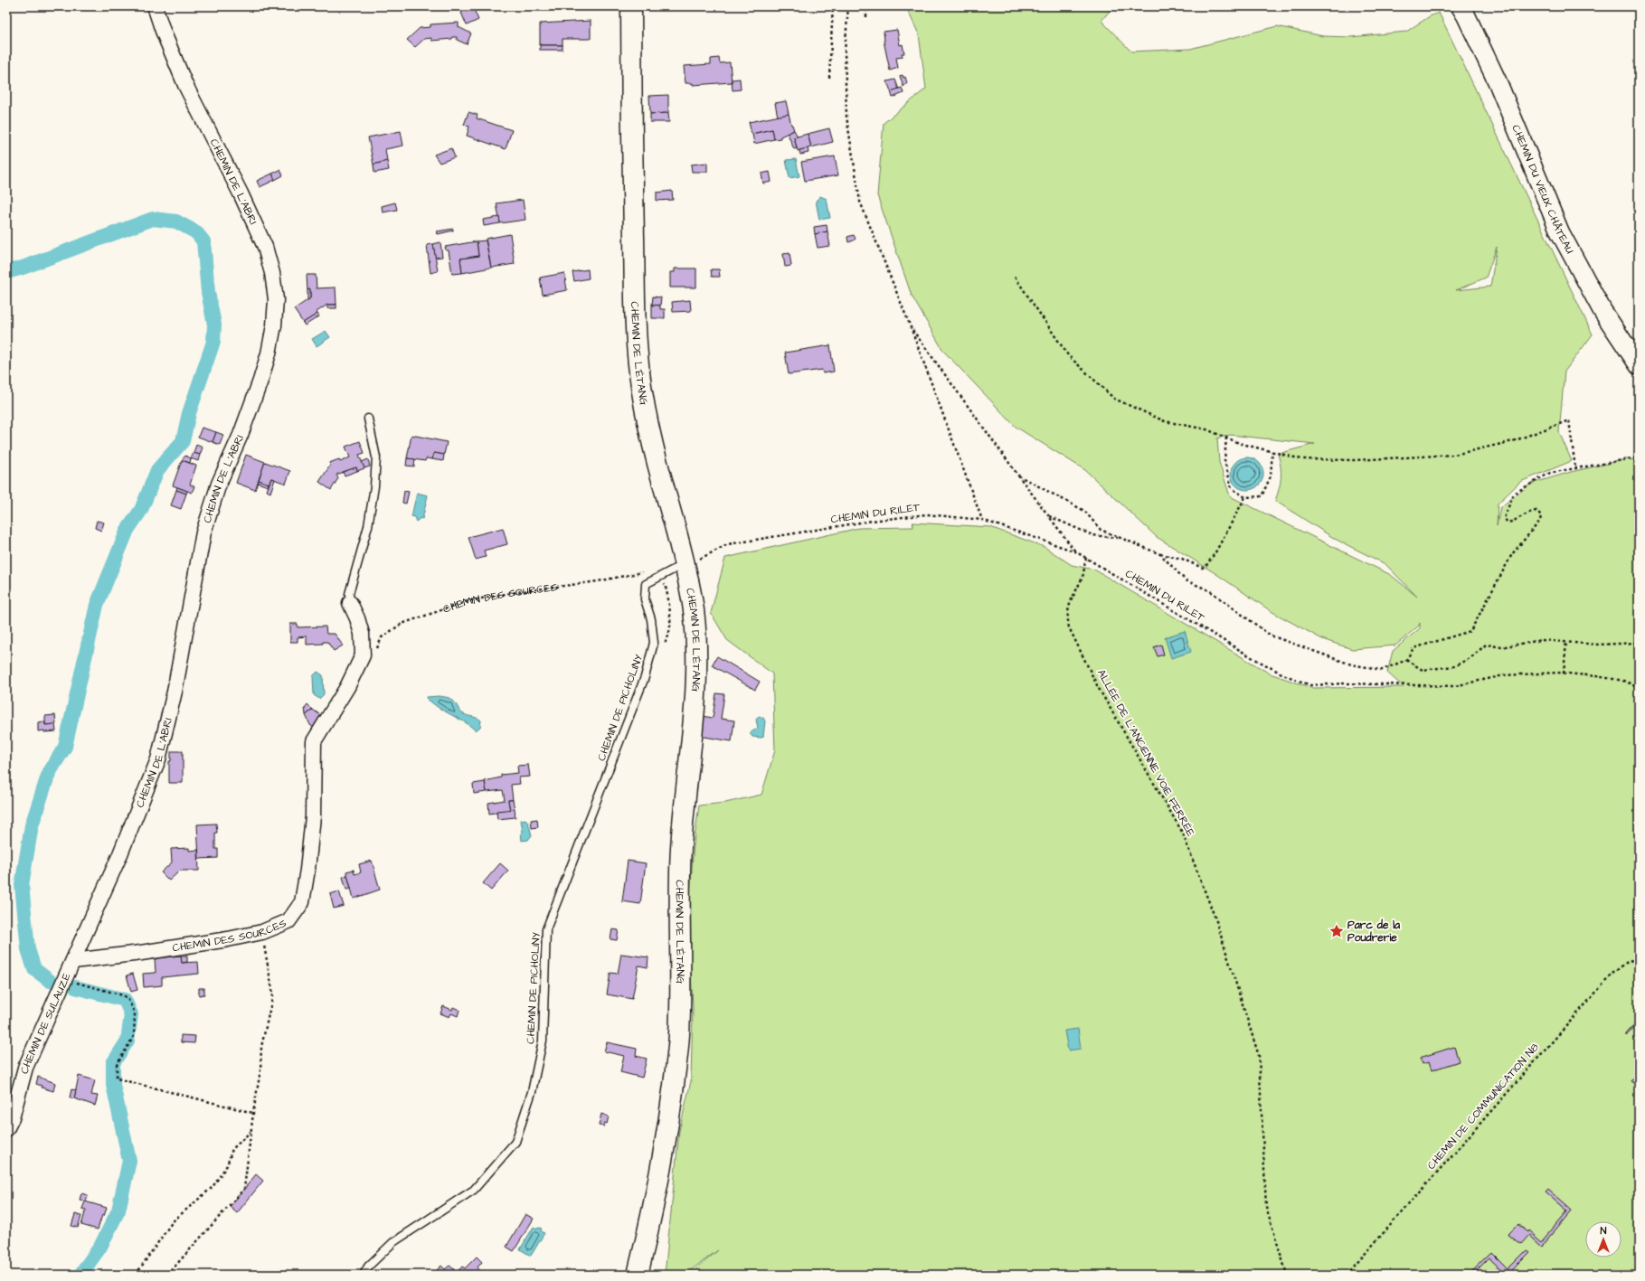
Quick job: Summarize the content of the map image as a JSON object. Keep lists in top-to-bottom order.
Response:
{
  "streets": {
    "main road": ["CHEMIN DE L’ÉTANG"],
    "street": [
      "CHEMIN DE L'ABRI",
      "CHEMIN DU VIEUX CHÂTEAU",
      "CHEMIN DES SOURCES",
      "CHEMIN DE SULAUZE"
    ],
    "lane": ["CHEMIN DE PICHOLINY"],
    "path": ["CHEMIN DU RILET", "ALLÉE DE L'ANCIENNE VOIE FERRÉE", "CHEMIN DE COMMUNICATION N8"]
  },
  "crossings": [
    ["CHEMIN DE L'ABRI", "CHEMIN DES SOURCES"],
    ["CHEMIN DE L'ABRI", "CHEMIN DE SULAUZE"],
    ["CHEMIN DE L’ÉTANG", "CHEMIN DU RILET"],
    ["CHEMIN DE L’ÉTANG", "CHEMIN DE PICHOLINY"],
    ["CHEMIN DU RILET", "CHEMIN DE PICHOLINY"],
    ["CHEMIN DU RILET", "ALLÉE DE L'ANCIENNE VOIE FERRÉE"],
    ["CHEMIN DES SOURCES", "CHEMIN DE SULAUZE"]
  ],
  "places": {
    "place": ["Parc de la Poudrerie"]
  },
  "north": "top"
}
